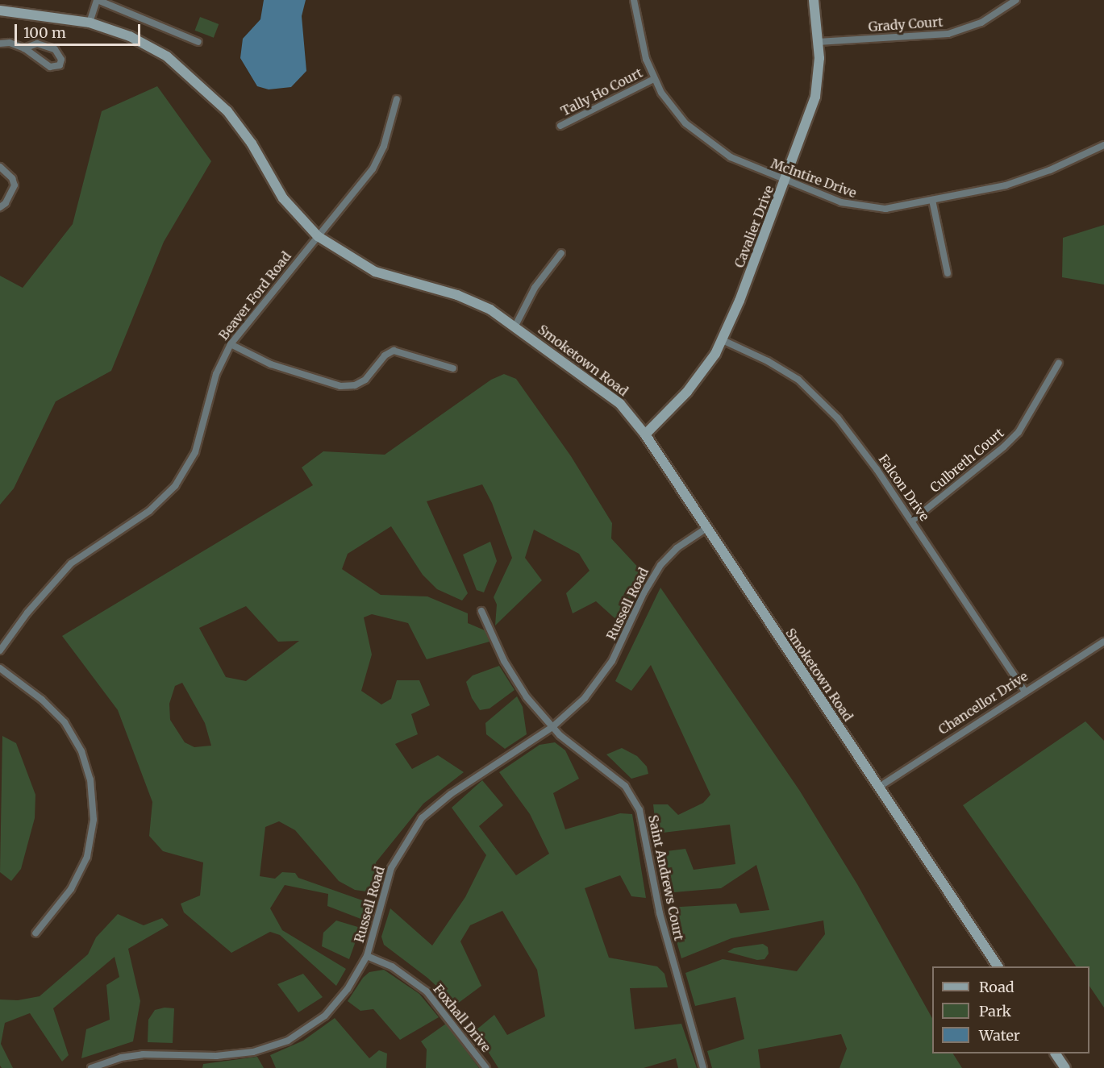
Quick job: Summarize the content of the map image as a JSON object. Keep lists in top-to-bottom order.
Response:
{
  "streets": {
    "main road": ["Cavalier Drive", "Smoketown Road"],
    "street": [
      "Grady Court",
      "Tally Ho Court",
      "McIntire Drive",
      "Beaver Ford Road",
      "Culbreth Court",
      "Falcon Drive",
      "Russell Road",
      "Chancellor Drive",
      "Saint Andrews Court",
      "Foxhall Drive"
    ]
  },
  "crossings": [
    ["Grady Court", "Cavalier Drive"],
    ["Tally Ho Court", "McIntire Drive"],
    ["McIntire Drive", "Cavalier Drive"],
    ["Cavalier Drive", "Smoketown Road"],
    ["Cavalier Drive", "Falcon Drive"],
    ["Beaver Ford Road", "Smoketown Road"],
    ["Smoketown Road", "Russell Road"],
    ["Smoketown Road", "Chancellor Drive"],
    ["Culbreth Court", "Falcon Drive"],
    ["Falcon Drive", "Chancellor Drive"],
    ["Russell Road", "Saint Andrews Court"],
    ["Russell Road", "Foxhall Drive"]
  ],
  "legend": ["Road", "Park", "Water"],
  "scale_bar": "100 m"
}
